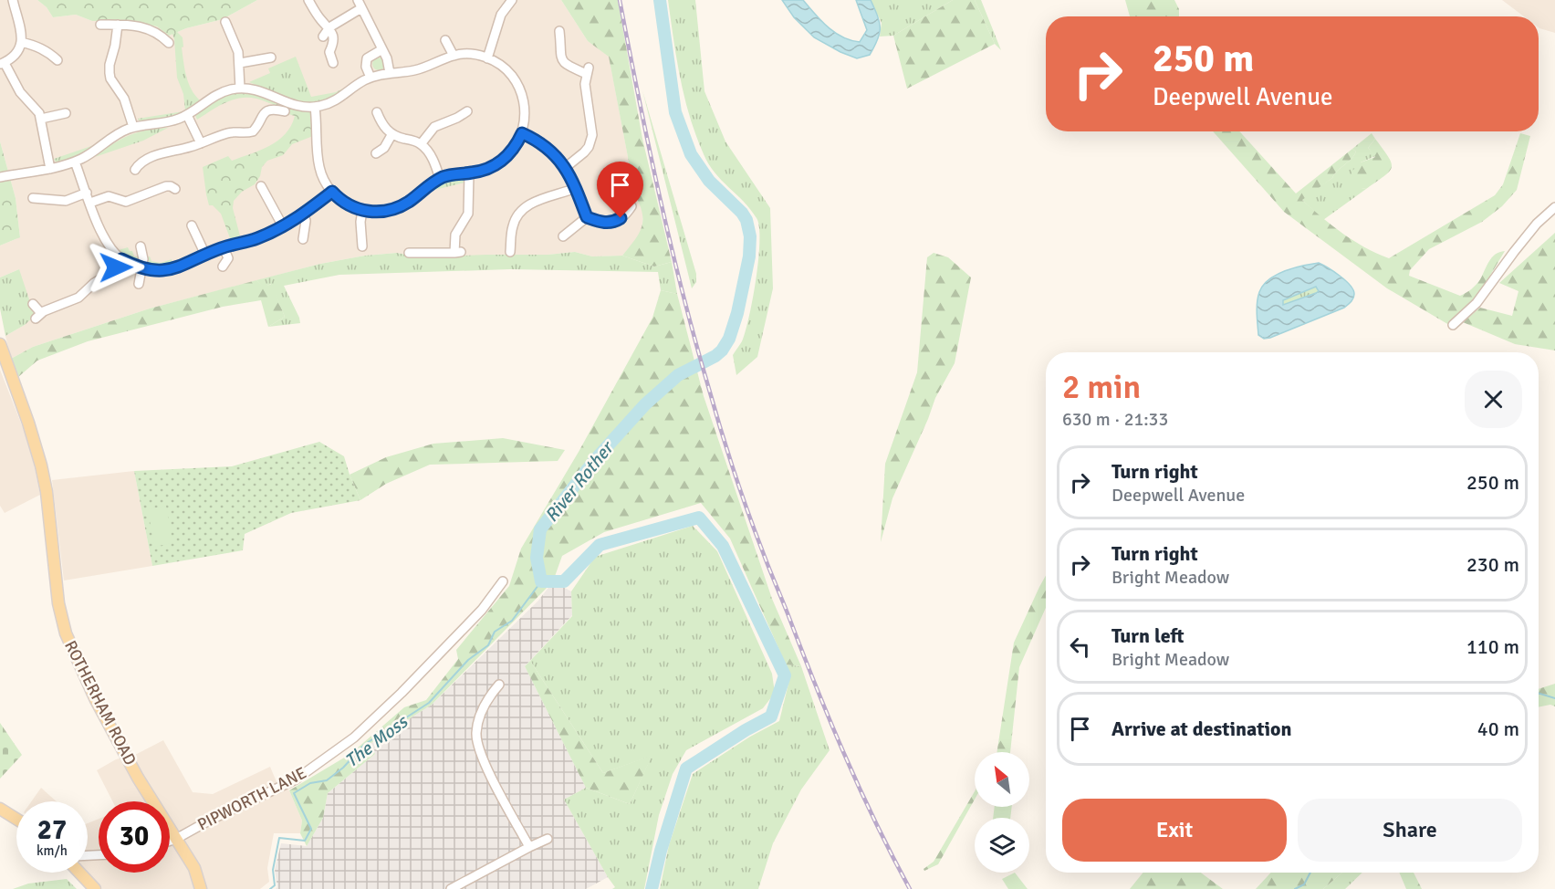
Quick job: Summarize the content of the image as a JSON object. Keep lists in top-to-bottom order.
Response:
{
  "streets": {
    "main road": ["ROTHERHAM ROAD"],
    "street": ["PIPWORTH LANE"]
  },
  "crossings": [
    ["ROTHERHAM ROAD", "PIPWORTH LANE"]
  ],
  "water": ["River Rother", "The Moss"],
  "north": "top left",
  "page": {
    "turn": ["250 m", "Deepwell Avenue"],
    "heading": ["2 min", "630 m · 21:33"],
    "list": [
      {
        "name": "Turn right",
        "note": "Deepwell Avenue",
        "value": "250 m"
      },
      {
        "name": "Turn right",
        "note": "Bright Meadow",
        "value": "230 m"
      },
      {
        "name": "Turn left",
        "note": "Bright Meadow",
        "value": "110 m"
      },
      {
        "name": "Arrive at destination",
        "value": "40 m"
      }
    ],
    "buttons": ["Exit", "Share"],
    "speed": "27 km/h",
    "limit": "30"
  }
}
